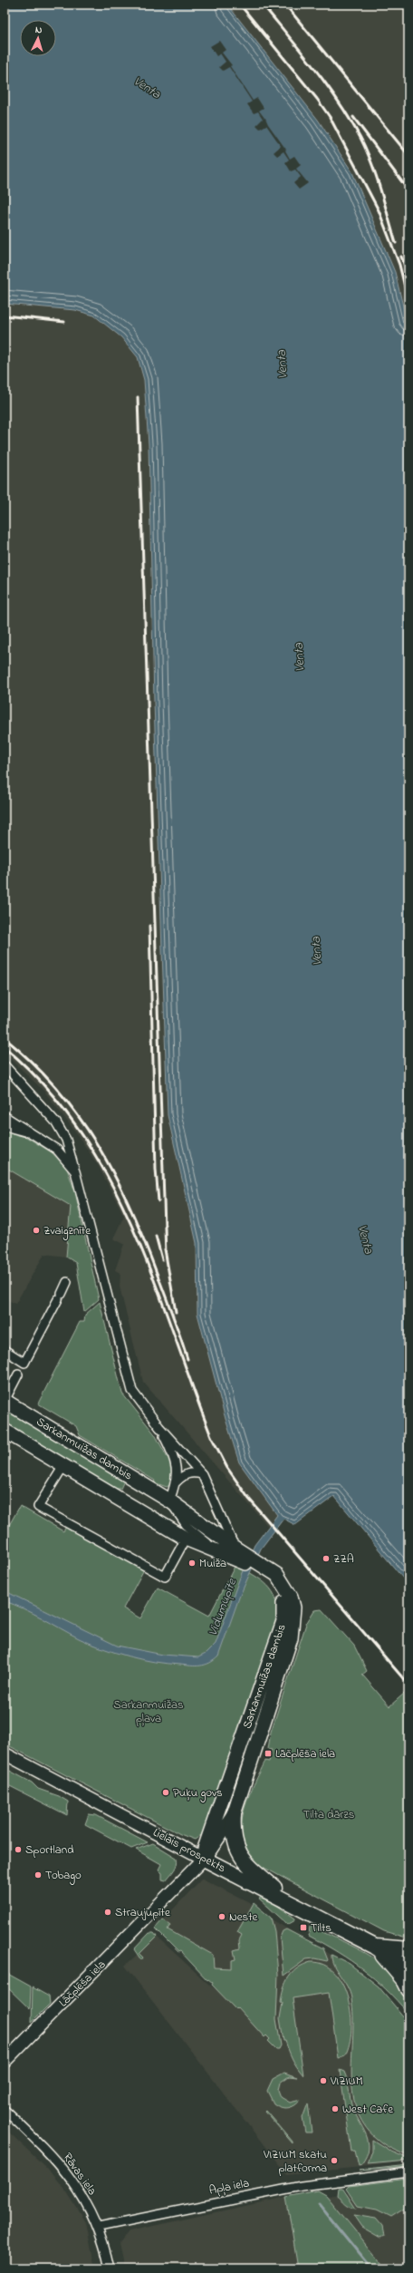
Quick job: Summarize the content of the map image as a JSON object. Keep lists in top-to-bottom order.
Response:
{
  "streets": {
    "highway": ["Lielais prospekts"],
    "main road": ["Sarkanmuižas dambis", "Lāčplēša iela"],
    "street": ["Rāvas iela", "Apļa iela"]
  },
  "crossings": [
    ["Sarkanmuižas dambis", "Lielais prospekts"],
    ["Sarkanmuižas dambis", "Lāčplēša iela"],
    ["Lielais prospekts", "Lāčplēša iela"],
    ["Rāvas iela", "Apļa iela"]
  ],
  "water": ["Venta", "Vidumupīte"],
  "parks": ["Sarkanmuižas pļava", "Tilta dārzs"],
  "places": {
    "other": [
      "Zvaigznīte",
      "ZZA",
      "Muiža",
      "Puķu govs",
      "Sportland",
      "Tobago",
      "Straujupīte",
      "Neste",
      "VIZIUM",
      "West Cafe",
      "VIZIUM skatu platforma"
    ],
    "transit": ["Lāčplēša iela", "Tilts"]
  },
  "north": "top"
}
